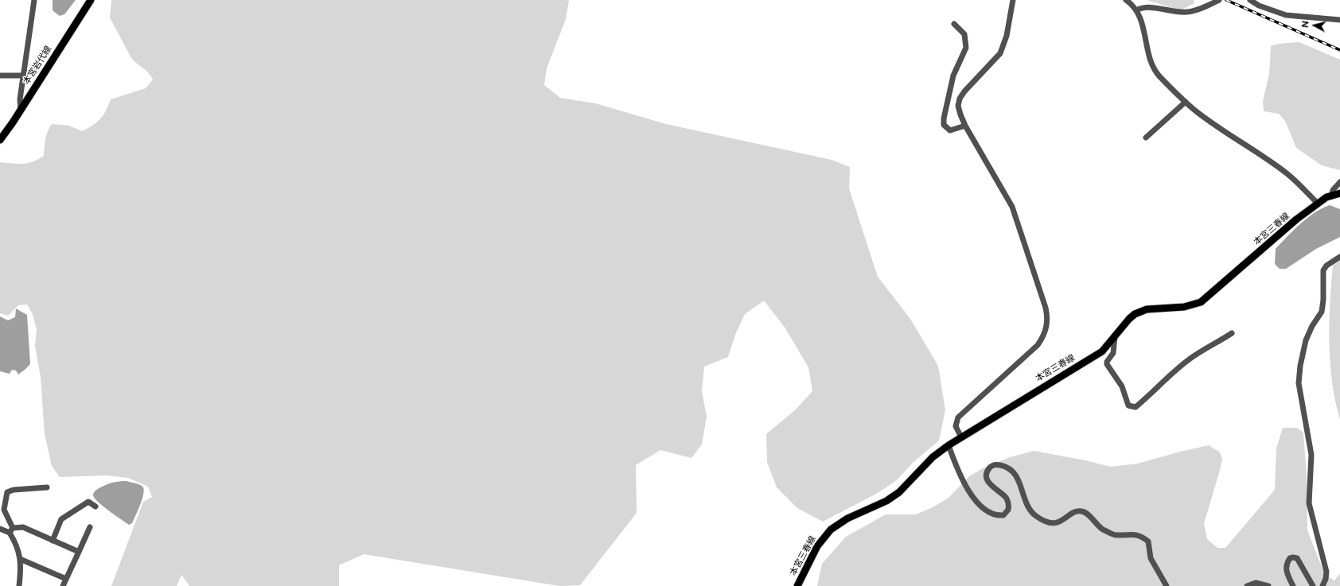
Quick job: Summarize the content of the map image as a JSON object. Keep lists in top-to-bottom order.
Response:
{
  "streets": {
    "main road": ["本宮岩代線", "本宮三春線"]
  },
  "north": "left"
}
